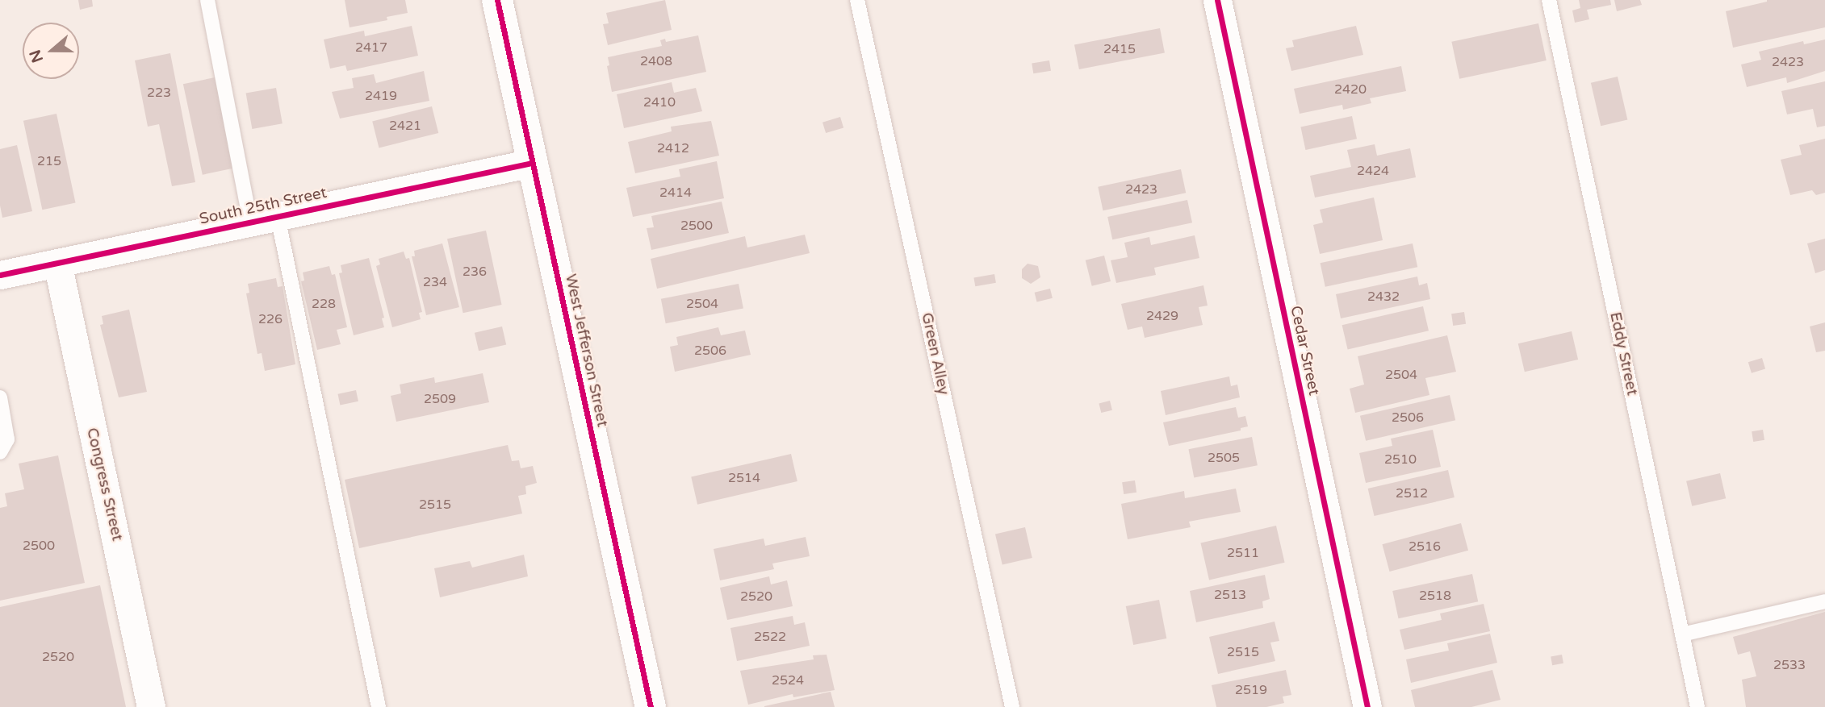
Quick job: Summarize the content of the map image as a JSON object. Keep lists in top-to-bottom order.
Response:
{
  "streets": {
    "street": [
      "South 25th Street",
      "West Jefferson Street",
      "Cedar Street",
      "Congress Street"
    ],
    "lane": ["Green Alley", "Eddy Street"]
  },
  "crossings": [
    ["South 25th Street", "West Jefferson Street"],
    ["South 25th Street", "Congress Street"]
  ],
  "house_numbers": [
    "2417",
    "2415",
    "2408",
    "2423",
    "2420",
    "223",
    "2419",
    "2410",
    "2421",
    "2412",
    "215",
    "2424",
    "2423",
    "2414",
    "2500",
    "236",
    "234",
    "2432",
    "228",
    "2504",
    "2429",
    "226",
    "2506",
    "2504",
    "2509",
    "2506",
    "2505",
    "2510",
    "2514",
    "2512",
    "2515",
    "2500",
    "2516",
    "2511",
    "2513",
    "2518",
    "2520",
    "2522",
    "2515",
    "2520",
    "2533",
    "2524",
    "2519"
  ],
  "north": "left"
}
